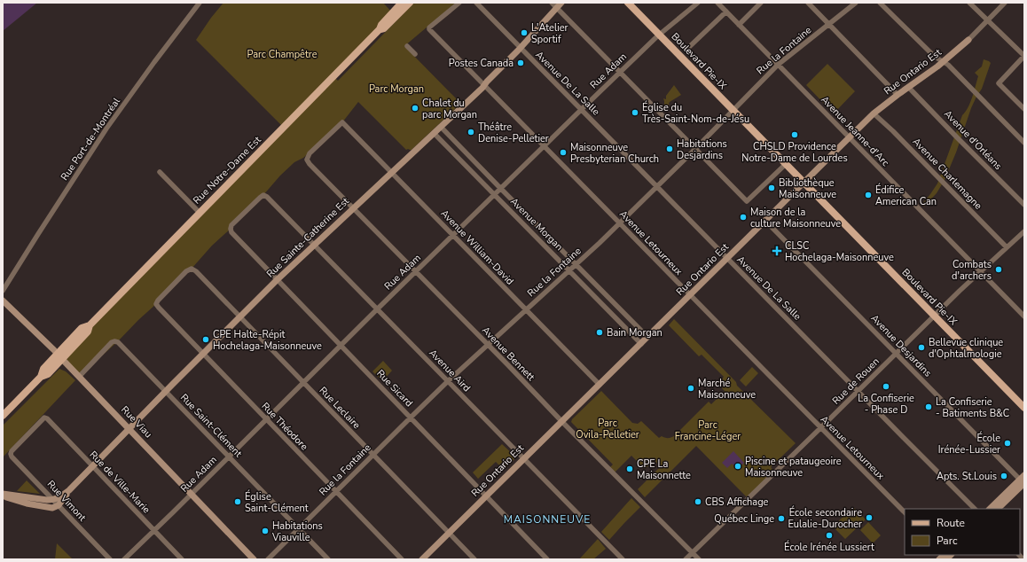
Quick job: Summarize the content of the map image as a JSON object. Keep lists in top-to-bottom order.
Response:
{
  "streets": {
    "main road": [
      "Boulevard Pie-IX",
      "Rue Ontario Est",
      "Rue Notre-Dame Est",
      "Rue Sainte-Catherine Est",
      "Rue Viau"
    ],
    "street": [
      "Rue la Fontaine",
      "Rue Adam",
      "Avenue De La Salle",
      "Avenue Jeanne-d'Arc",
      "Rue Port-de-Montréal",
      "Avenue d'Orléans",
      "Avenue Charlemagne",
      "Avenue Morgan",
      "Avenue Letourneux",
      "Avenue William-David",
      "Avenue Desjardins",
      "Avenue Bennett",
      "Avenue Aird",
      "Rue de Rouen",
      "Rue Sicard",
      "Rue Leclaire",
      "Rue Saint-Clément",
      "Rue Théodore",
      "Rue de Ville-Marie",
      "Rue Vimont"
    ]
  },
  "crossings": [
    ["Rue la Fontaine", "Boulevard Pie-IX"],
    ["Rue la Fontaine", "Avenue De La Salle"],
    ["Rue la Fontaine", "Avenue Jeanne-d'Arc"],
    ["Rue la Fontaine", "Avenue Morgan"],
    ["Rue la Fontaine", "Avenue Letourneux"],
    ["Rue la Fontaine", "Avenue William-David"],
    ["Rue la Fontaine", "Avenue Bennett"],
    ["Rue la Fontaine", "Avenue Aird"],
    ["Rue la Fontaine", "Rue Sicard"],
    ["Rue la Fontaine", "Rue Leclaire"],
    ["Rue la Fontaine", "Rue Saint-Clément"],
    ["Rue la Fontaine", "Rue Théodore"],
    ["Boulevard Pie-IX", "Rue Adam"],
    ["Boulevard Pie-IX", "Rue Ontario Est"],
    ["Boulevard Pie-IX", "Rue de Rouen"],
    ["Rue Adam", "Avenue De La Salle"],
    ["Rue Adam", "Avenue Morgan"],
    ["Rue Adam", "Avenue Letourneux"],
    ["Rue Adam", "Avenue William-David"],
    ["Rue Adam", "Avenue Bennett"],
    ["Rue Adam", "Avenue Aird"],
    ["Rue Adam", "Rue Sicard"],
    ["Rue Adam", "Rue Leclaire"],
    ["Rue Adam", "Rue Viau"],
    ["Rue Adam", "Rue Saint-Clément"],
    ["Rue Adam", "Rue Théodore"],
    ["Rue Adam", "Rue de Ville-Marie"],
    ["Rue Ontario Est", "Avenue De La Salle"],
    ["Rue Ontario Est", "Avenue Jeanne-d'Arc"],
    ["Rue Ontario Est", "Avenue d'Orléans"],
    ["Rue Ontario Est", "Avenue Charlemagne"],
    ["Rue Ontario Est", "Avenue Morgan"],
    ["Rue Ontario Est", "Avenue Letourneux"],
    ["Rue Ontario Est", "Avenue William-David"],
    ["Rue Ontario Est", "Avenue Desjardins"],
    ["Rue Ontario Est", "Avenue Bennett"],
    ["Rue Ontario Est", "Avenue Aird"],
    ["Rue Ontario Est", "Rue Sicard"],
    ["Rue Ontario Est", "Rue Leclaire"],
    ["Avenue De La Salle", "Rue Sainte-Catherine Est"],
    ["Avenue De La Salle", "Rue de Rouen"],
    ["Avenue Jeanne-d'Arc", "Rue de Rouen"],
    ["Rue Notre-Dame Est", "Rue Viau"],
    ["Avenue Charlemagne", "Rue de Rouen"],
    ["Avenue Morgan", "Rue Sainte-Catherine Est"],
    ["Rue Sainte-Catherine Est", "Avenue Letourneux"],
    ["Rue Sainte-Catherine Est", "Avenue William-David"],
    ["Rue Sainte-Catherine Est", "Avenue Bennett"],
    ["Rue Sainte-Catherine Est", "Avenue Aird"],
    ["Rue Sainte-Catherine Est", "Rue Sicard"],
    ["Rue Sainte-Catherine Est", "Rue Leclaire"],
    ["Rue Sainte-Catherine Est", "Rue Viau"],
    ["Rue Sainte-Catherine Est", "Rue Saint-Clément"],
    ["Rue Sainte-Catherine Est", "Rue Théodore"],
    ["Rue Sainte-Catherine Est", "Rue de Ville-Marie"],
    ["Rue Sainte-Catherine Est", "Rue Vimont"],
    ["Avenue Letourneux", "Rue de Rouen"],
    ["Avenue William-David", "Avenue Bennett"],
    ["Avenue Desjardins", "Rue de Rouen"],
    ["Avenue Bennett", "Rue de Rouen"],
    ["Avenue Aird", "Rue Sicard"],
    ["Rue Leclaire", "Rue Théodore"],
    ["Rue Viau", "Rue Saint-Clément"],
    ["Rue de Ville-Marie", "Rue Vimont"]
  ],
  "districts": ["MAISONNEUVE"],
  "parks": [
    "Parc Champêtre",
    "Parc Morgan",
    "Parc Ovila-Pelletier",
    "Parc Francine-Léger"
  ],
  "places": {
    "other": [
      "L'Atelier Sportif",
      "Postes Canada",
      "Chalet du parc Morgan",
      "Église du Très-Saint-Nom-de-Jésu",
      "Théâtre Denise-Pelletier",
      "CHSLD Providence Notre-Dame de Lourdes",
      "Habitations Desjardins",
      "Maisonneuve Presbyterian Church",
      "Bibliothèque Maisonneuve",
      "Édifice American Can",
      "Maison de la culture Maisonneuve",
      "Combats d'archers",
      "Bain Morgan",
      "CPE Halte-Répit Hochelaga-Maisonneuve",
      "Bellevue clinique d'Ophtalmologie",
      "La Confiserie - Phase D",
      "Marché Maisonneuve",
      "La Confiserie - Batiments B&C",
      "École Irénée-Lussier",
      "Piscine et pataugeoire Maisonneuve",
      "CPE La Maisonnette",
      "Apts. St.Louis",
      "Église Saint-Clément",
      "CBS Affichage",
      "École secondaire Eulalie-Durocher",
      "Québec Linge",
      "Habitations Viauville",
      "École Irénée Lussiert"
    ],
    "health": ["CLSC Hochelaga-Maisonneuve"]
  },
  "legend": ["Route", "Parc"]
}
